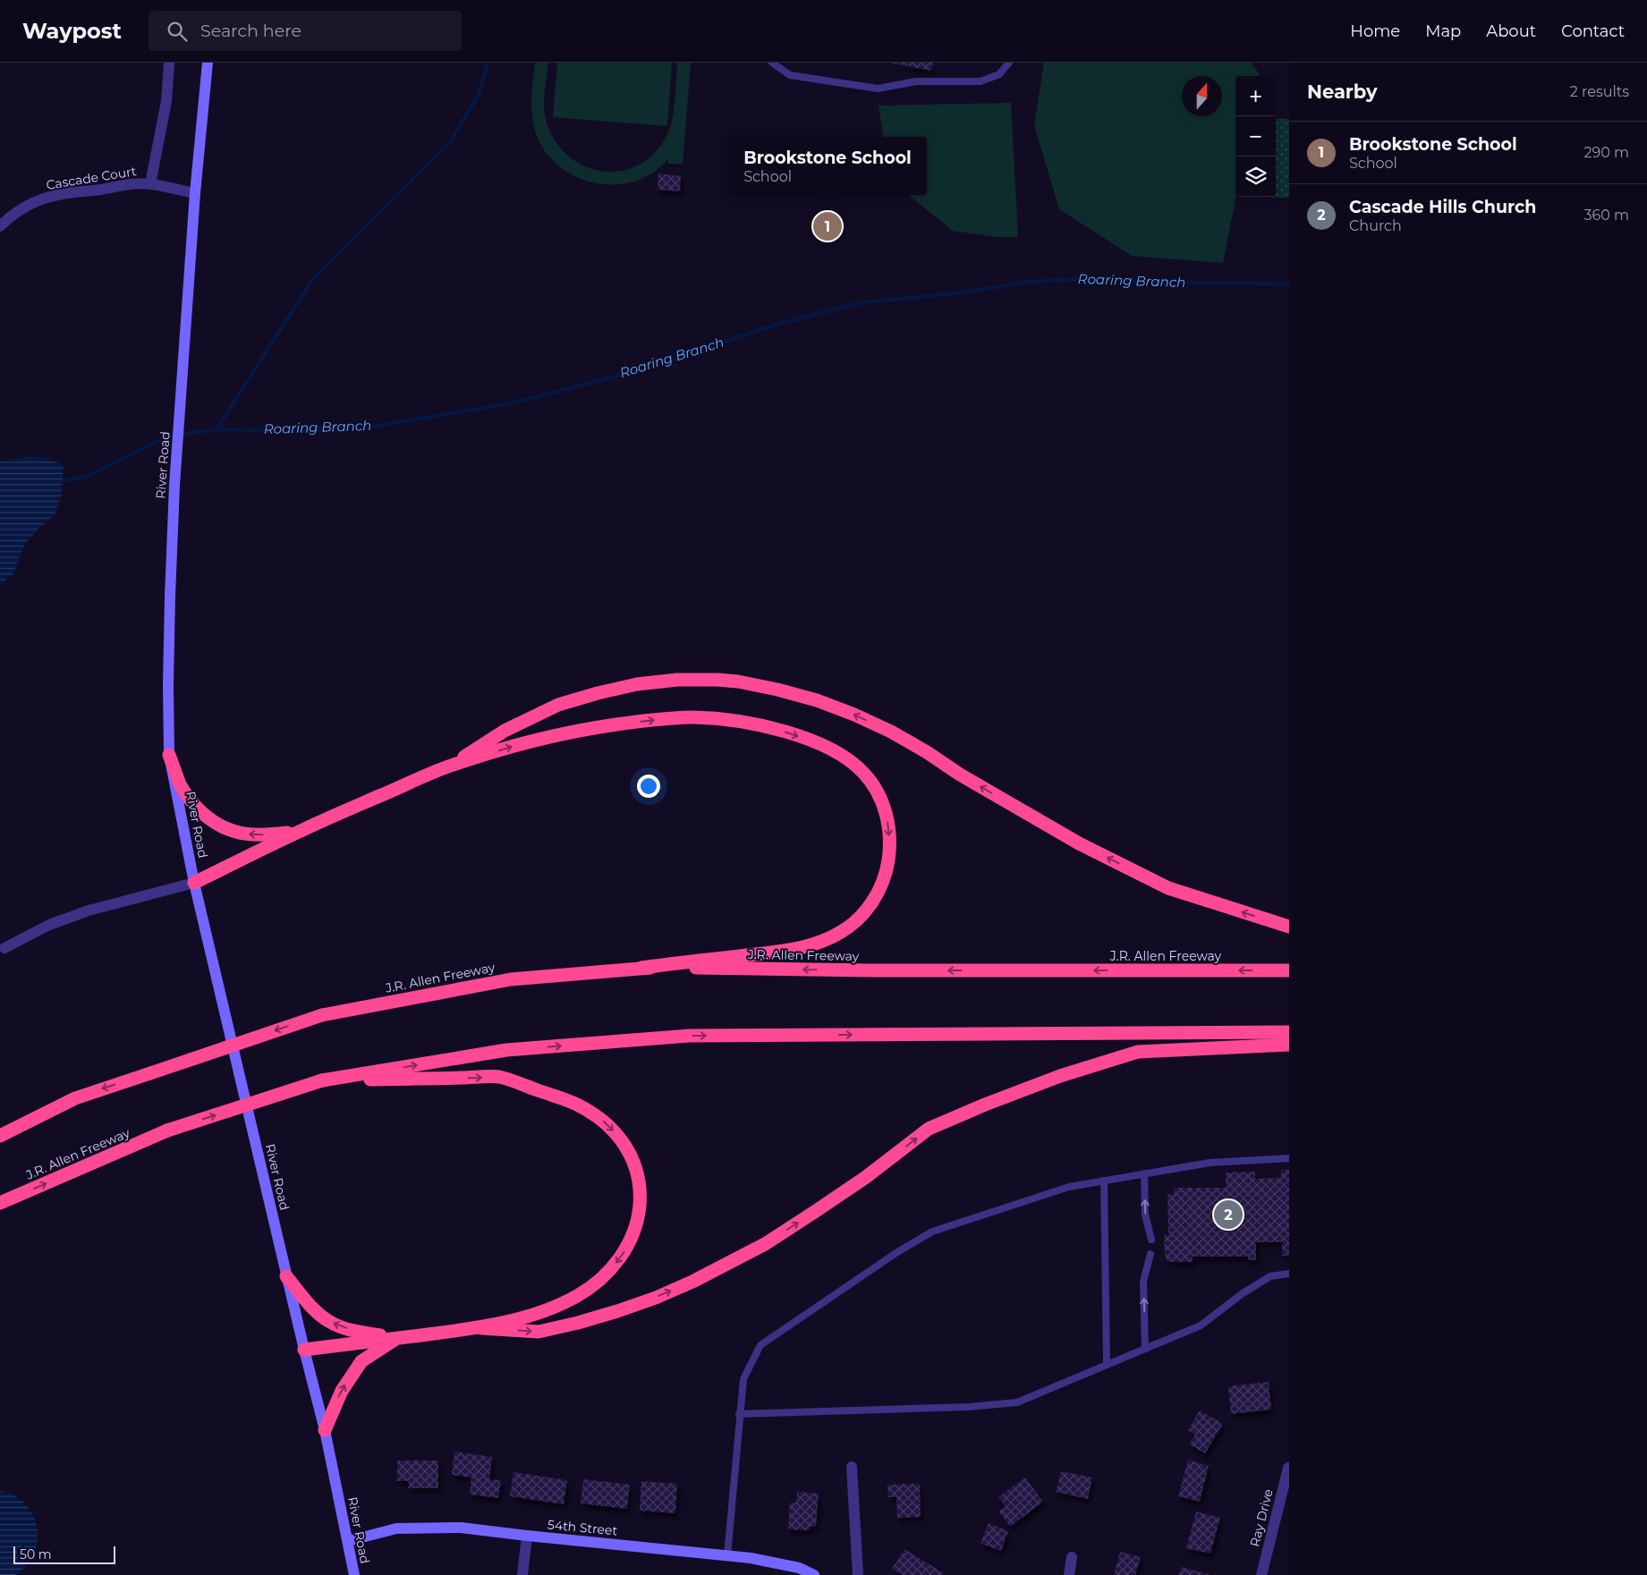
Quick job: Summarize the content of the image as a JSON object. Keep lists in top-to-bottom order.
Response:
{
  "streets": {
    "highway": ["J.R. Allen Freeway"],
    "main road": ["River Road", "54th Street"],
    "street": ["Cascade Court", "Ray Drive"]
  },
  "crossings": [
    ["Cascade Court", "River Road"],
    ["River Road", "54th Street"]
  ],
  "water": ["Roaring Branch"],
  "scale_bar": "50 m",
  "north": "top",
  "page": {
    "header": "Waypost",
    "search": "Search here",
    "nav": [
      "Home",
      "Map",
      "About",
      "Contact"
    ],
    "heading": ["Nearby", "2 results"],
    "map_buttons": ["+", "−"],
    "list": [
      {
        "mark": "1",
        "name": "Brookstone School",
        "note": "School",
        "value": "290 m"
      },
      {
        "mark": "2",
        "name": "Cascade Hills Church",
        "note": "Church",
        "value": "360 m"
      }
    ],
    "popup": ["Brookstone School", "School"],
    "pins": ["1", "2"],
    "scale": "50 m"
  }
}
